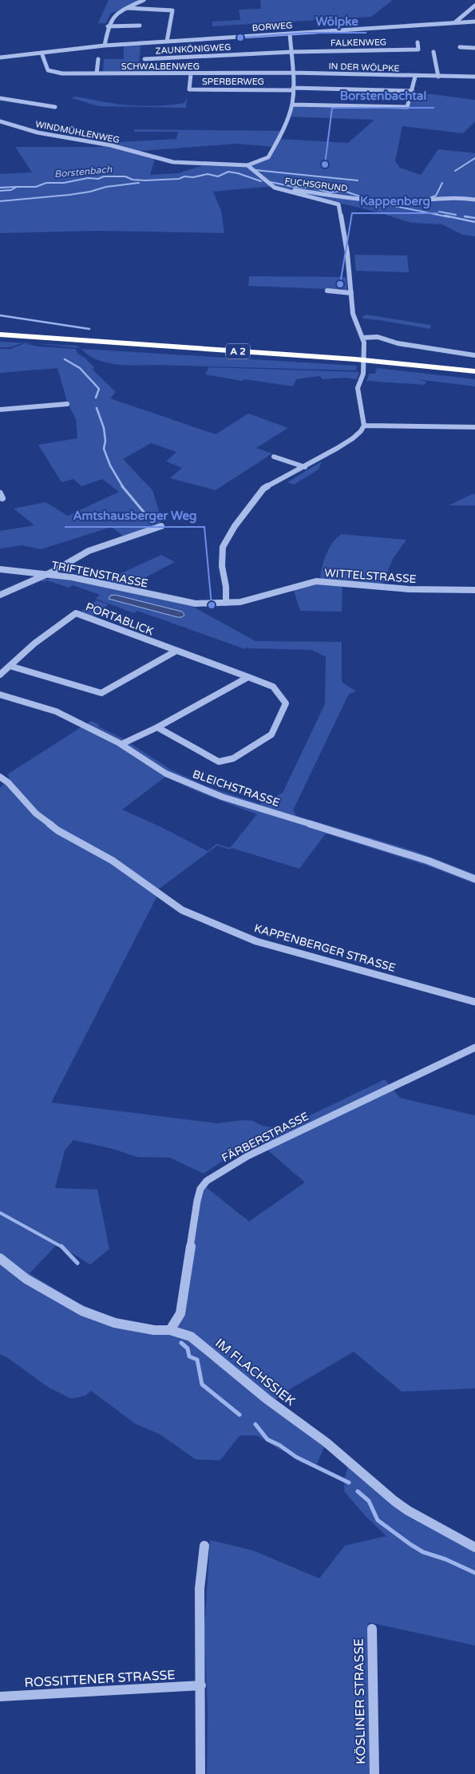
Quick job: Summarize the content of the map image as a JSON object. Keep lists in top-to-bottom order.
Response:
{
  "streets": {
    "highway": ["A 2"],
    "street": [
      "BORWEG",
      "FALKENWEG",
      "ZAUNKÖNIGWEG",
      "SCHWALBENWEG",
      "IN DER WÖLPKE",
      "SPERBERWEG",
      "WINDMÜHLENWEG",
      "FUCHSGRUND",
      "TRIFTENSTRASSE",
      "WITTELSTRASSE",
      "PORTABLICK",
      "BLEICHSTRASSE",
      "KAPPENBERGER STRASSE",
      "FÄRBERSTRASSE",
      "IM FLACHSSIEK",
      "ROSSITTENER STRASSE",
      "KÖSLINER STRASSE"
    ]
  },
  "crossings": [
    ["BORWEG", "SCHWALBENWEG"],
    ["FALKENWEG", "ZAUNKÖNIGWEG"],
    ["SCHWALBENWEG", "IN DER WÖLPKE"],
    ["SCHWALBENWEG", "SPERBERWEG"],
    ["TRIFTENSTRASSE", "WITTELSTRASSE"],
    ["FÄRBERSTRASSE", "IM FLACHSSIEK"]
  ],
  "water": ["Borstenbach"],
  "places": [
    "Wölpke",
    "Borstenbachtal",
    "Kappenberg",
    "Amtshausberger Weg"
  ]
}
